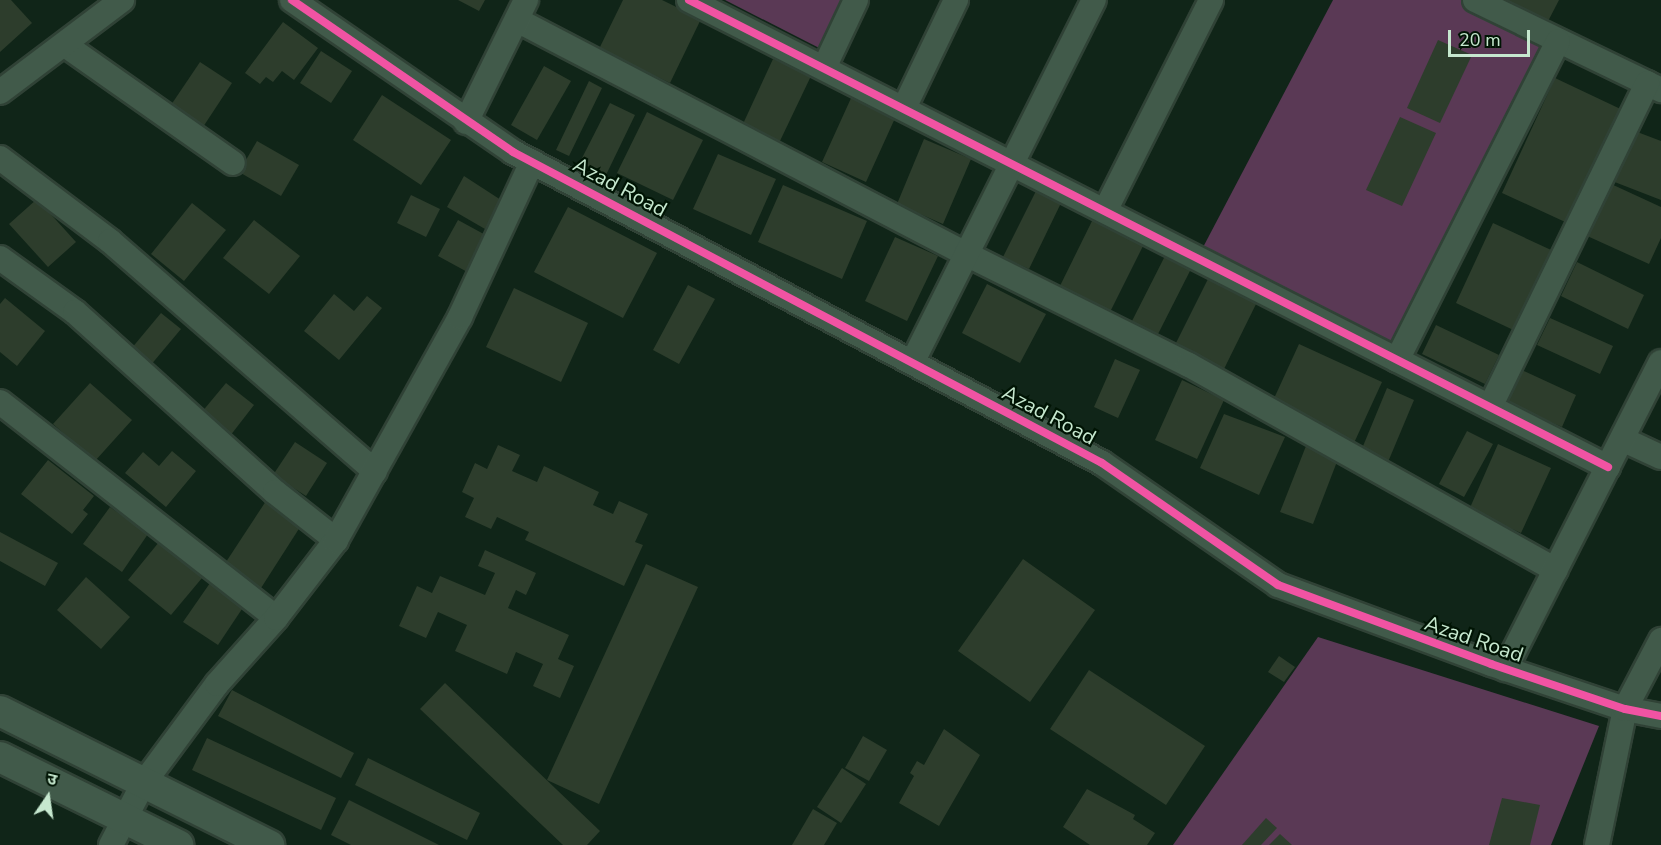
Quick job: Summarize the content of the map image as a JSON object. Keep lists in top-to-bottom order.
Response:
{
  "streets": {
    "street": ["Azad Road"]
  },
  "scale_bar": "20 m",
  "north": "top"
}
